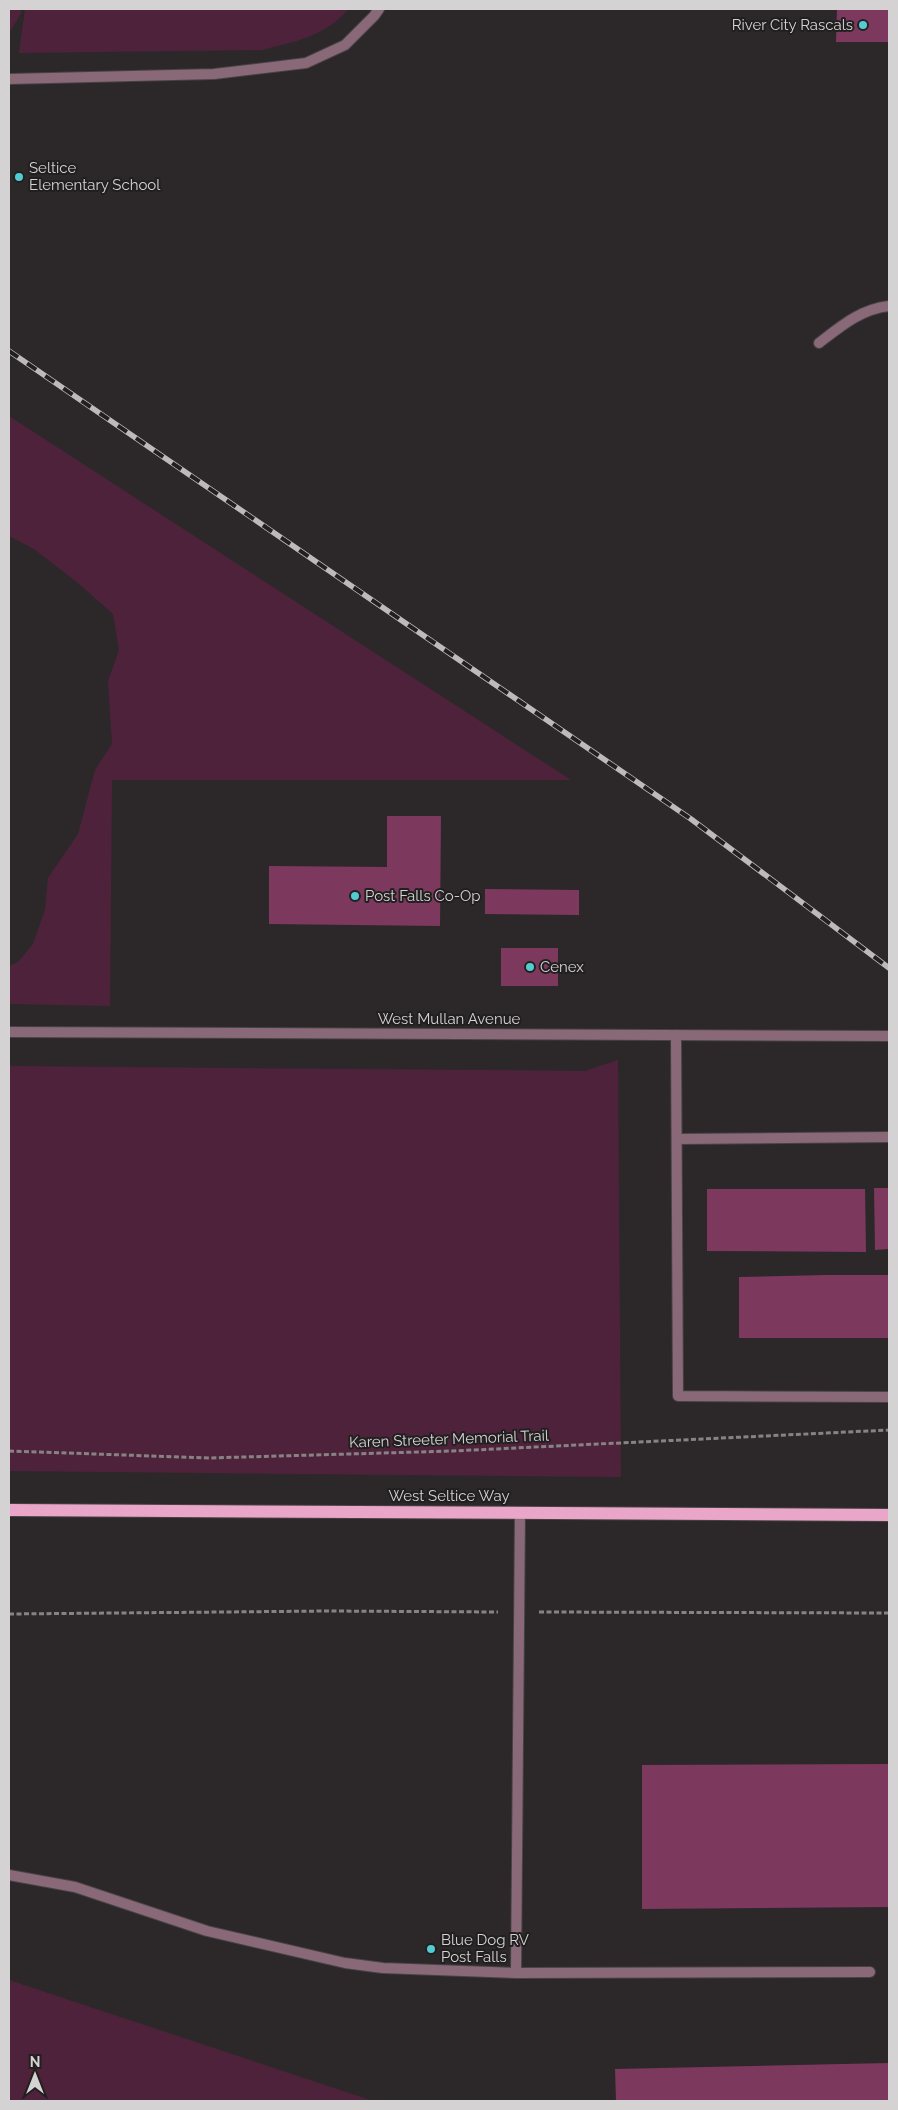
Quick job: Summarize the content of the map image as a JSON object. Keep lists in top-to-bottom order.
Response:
{
  "streets": {
    "main road": ["West Seltice Way"],
    "street": ["West Mullan Avenue"],
    "path": ["Karen Streeter Memorial Trail"]
  },
  "places": [
    "River City Rascals",
    "Seltice Elementary School",
    "Post Falls Co-Op",
    "Cenex",
    "Blue Dog RV Post Falls"
  ],
  "north": "top"
}
